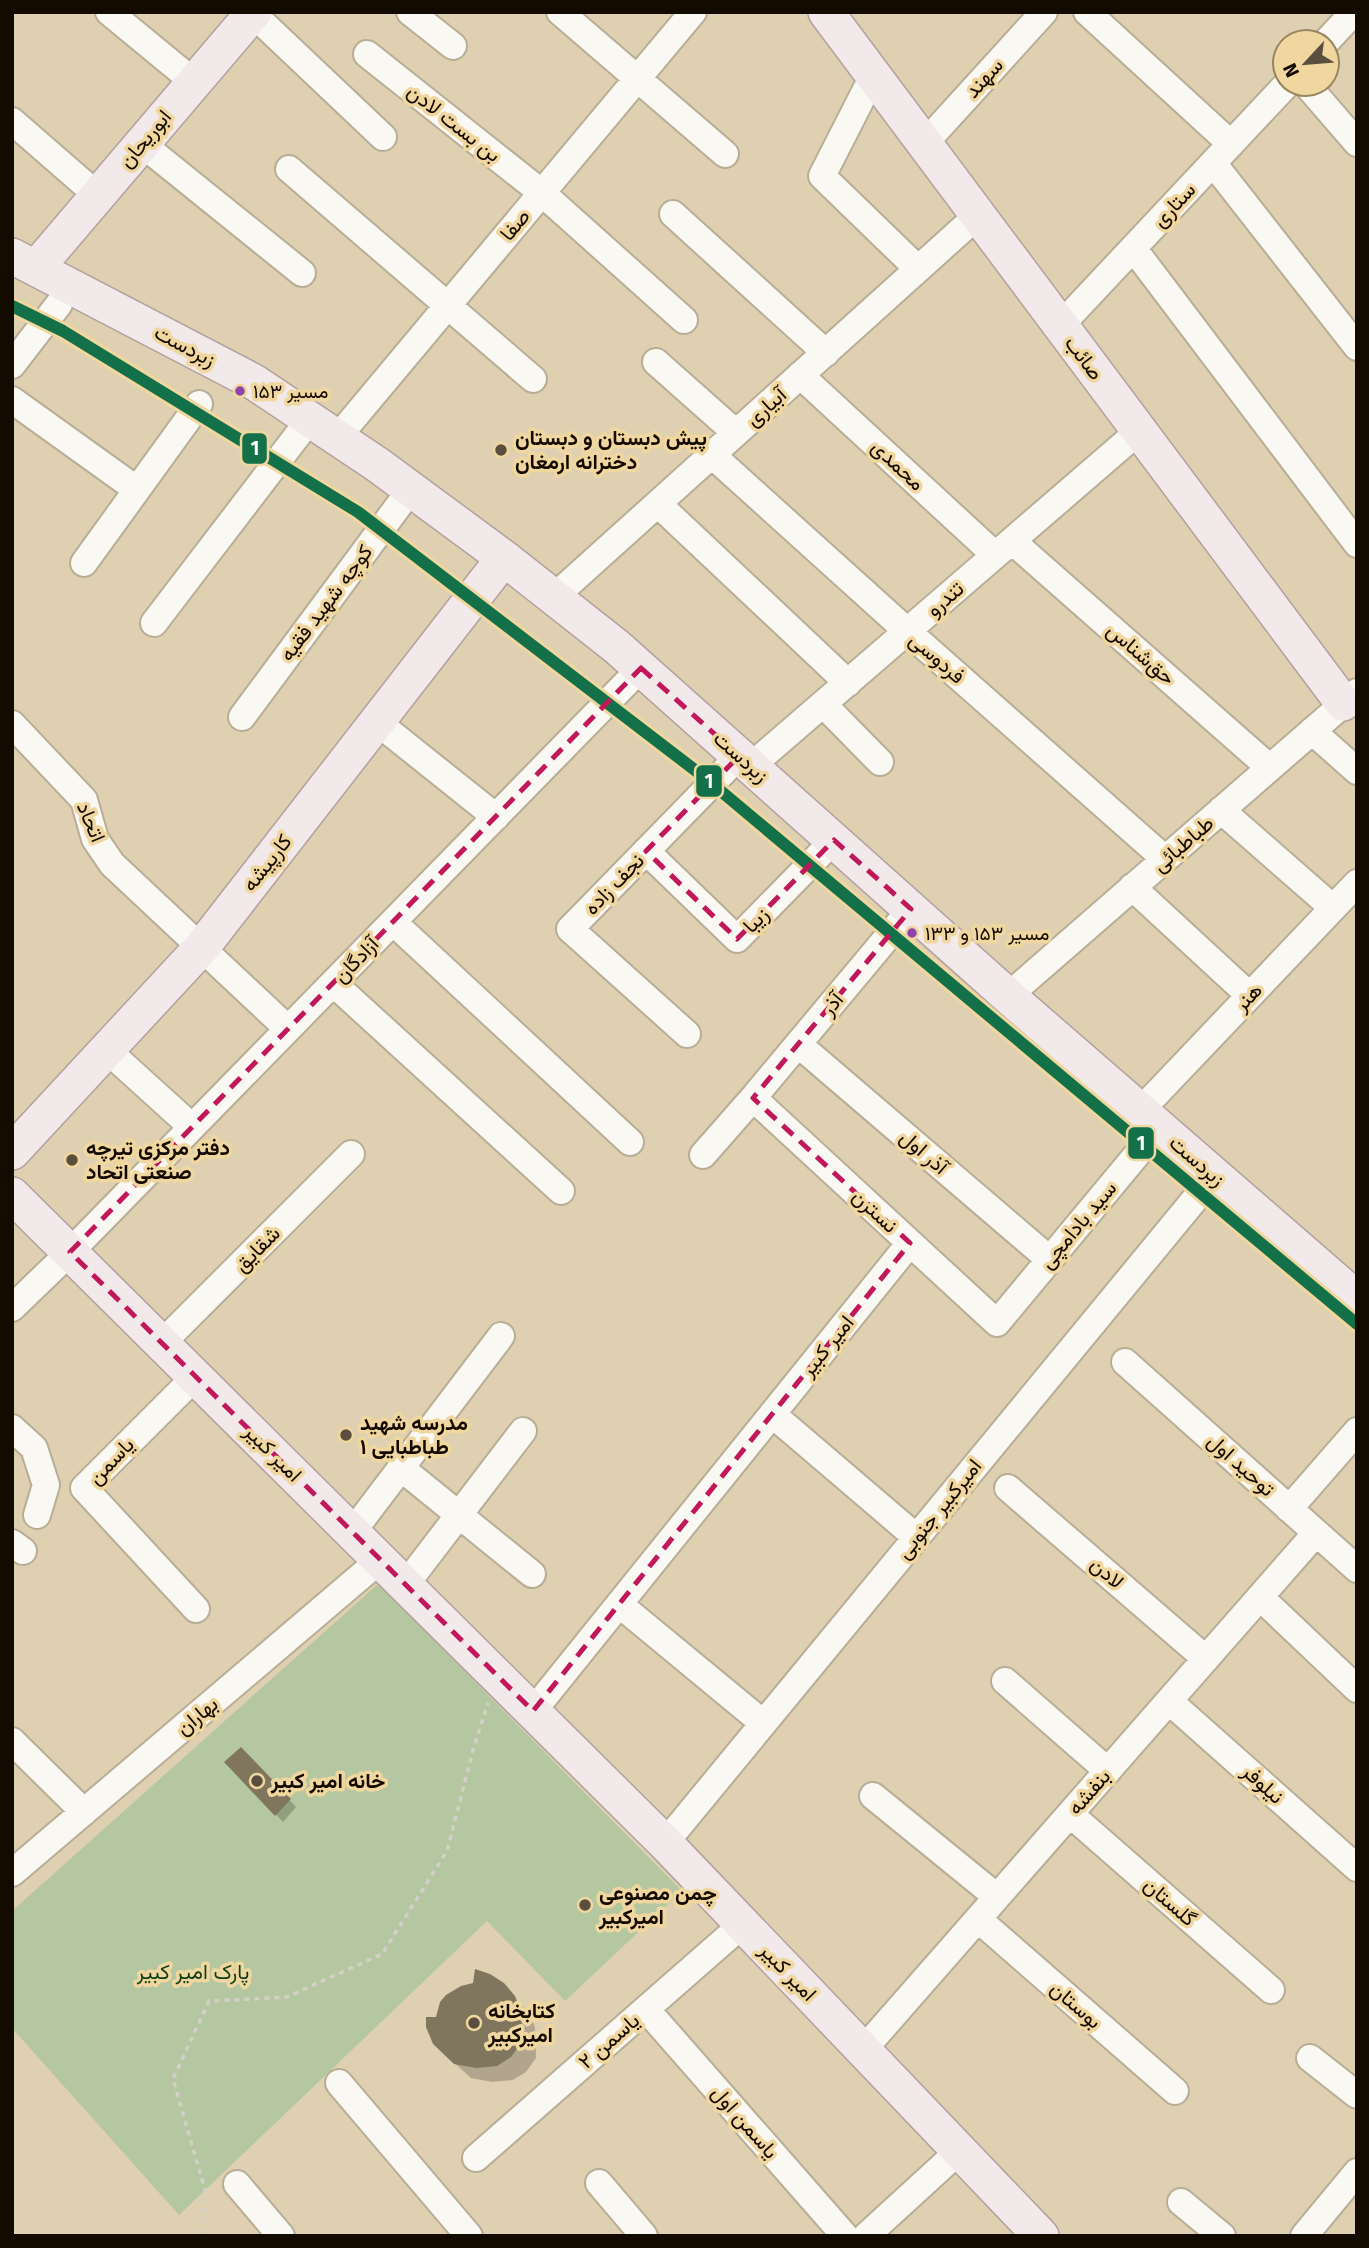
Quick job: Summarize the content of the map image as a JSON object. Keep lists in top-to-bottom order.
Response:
{
  "streets": {
    "main road": [
      "ابوریحان",
      "زبردست",
      "صائب",
      "کارپیشه",
      "امیر کبیر"
    ],
    "street": [
      "سهند",
      "بن بست لادن",
      "ستاری",
      "صفا",
      "آبیاری",
      "محمدی",
      "تندرو",
      "کوچه شهید فقیه",
      "حق‌شناس",
      "فردوسی",
      "اتحاد",
      "طباطبائی",
      "نجف زاده",
      "زیبا",
      "آزادگان",
      "هنر",
      "آذر",
      "آذر اول",
      "نسترن",
      "سید بادامچی",
      "شقایق",
      "یاسمن",
      "توحید اول",
      "امیرکبیر جنوبی",
      "لادن",
      "بهاران",
      "نیلوفر",
      "بنفشه",
      "گلستان",
      "بوستان",
      "یاسمن ۲",
      "یاسمن اول"
    ]
  },
  "crossings": [
    ["سهند", "صائب"],
    ["بن بست لادن", "صفا"],
    ["ابوریحان", "زبردست"],
    ["ستاری", "صائب"],
    ["صفا", "زبردست"],
    ["زبردست", "آبیاری"],
    ["زبردست", "تندرو"],
    ["زبردست", "کوچه شهید فقیه"],
    ["زبردست", "طباطبائی"],
    ["زبردست", "کارپیشه"],
    ["زبردست", "نجف زاده"],
    ["زبردست", "زیبا"],
    ["زبردست", "آزادگان"],
    ["زبردست", "هنر"],
    ["زبردست", "آذر"],
    ["زبردست", "سید بادامچی"],
    ["زبردست", "امیرکبیر جنوبی"],
    ["صائب", "آبیاری"],
    ["صائب", "تندرو"],
    ["صائب", "طباطبائی"],
    ["آبیاری", "محمدی"],
    ["آبیاری", "فردوسی"],
    ["محمدی", "تندرو"],
    ["محمدی", "حق‌شناس"],
    ["تندرو", "حق‌شناس"],
    ["تندرو", "فردوسی"],
    ["تندرو", "نجف زاده"],
    ["حق‌شناس", "طباطبائی"],
    ["فردوسی", "طباطبائی"],
    ["اتحاد", "کارپیشه"],
    ["اتحاد", "آزادگان"],
    ["نجف زاده", "زیبا"],
    ["آزادگان", "امیر کبیر"],
    ["هنر", "سید بادامچی"],
    ["آذر", "آذر اول"],
    ["آذر", "نسترن"],
    ["آذر اول", "سید بادامچی"],
    ["نسترن", "سید بادامچی"],
    ["نسترن", "امیر کبیر"],
    ["شقایق", "امیر کبیر"],
    ["امیر کبیر", "یاسمن"],
    ["امیر کبیر", "امیرکبیر جنوبی"],
    ["امیر کبیر", "بهاران"],
    ["امیر کبیر", "بنفشه"],
    ["امیر کبیر", "یاسمن ۲"],
    ["توحید اول", "بنفشه"],
    ["لادن", "بنفشه"],
    ["نیلوفر", "بنفشه"],
    ["بنفشه", "گلستان"],
    ["بنفشه", "بوستان"],
    ["یاسمن ۲", "یاسمن اول"]
  ],
  "parks": ["پارک امیر کبیر"],
  "places": [
    "مسیر ۱۵۳",
    "پیش دبستان و دبستان دخترانه ارمغان",
    "مسیر ۱۵۳ و ۱۳۳",
    "دفتر مرکزی تیرچه صنعتی اتحاد",
    "مدرسه شهید طباطبایی ۱",
    "خانه امیر کبیر",
    "چمن مصنوعی امیرکبیر",
    "کتابخانه امیرکبیر"
  ],
  "lines": ["transit line 1"],
  "north": "bottom left"
}
